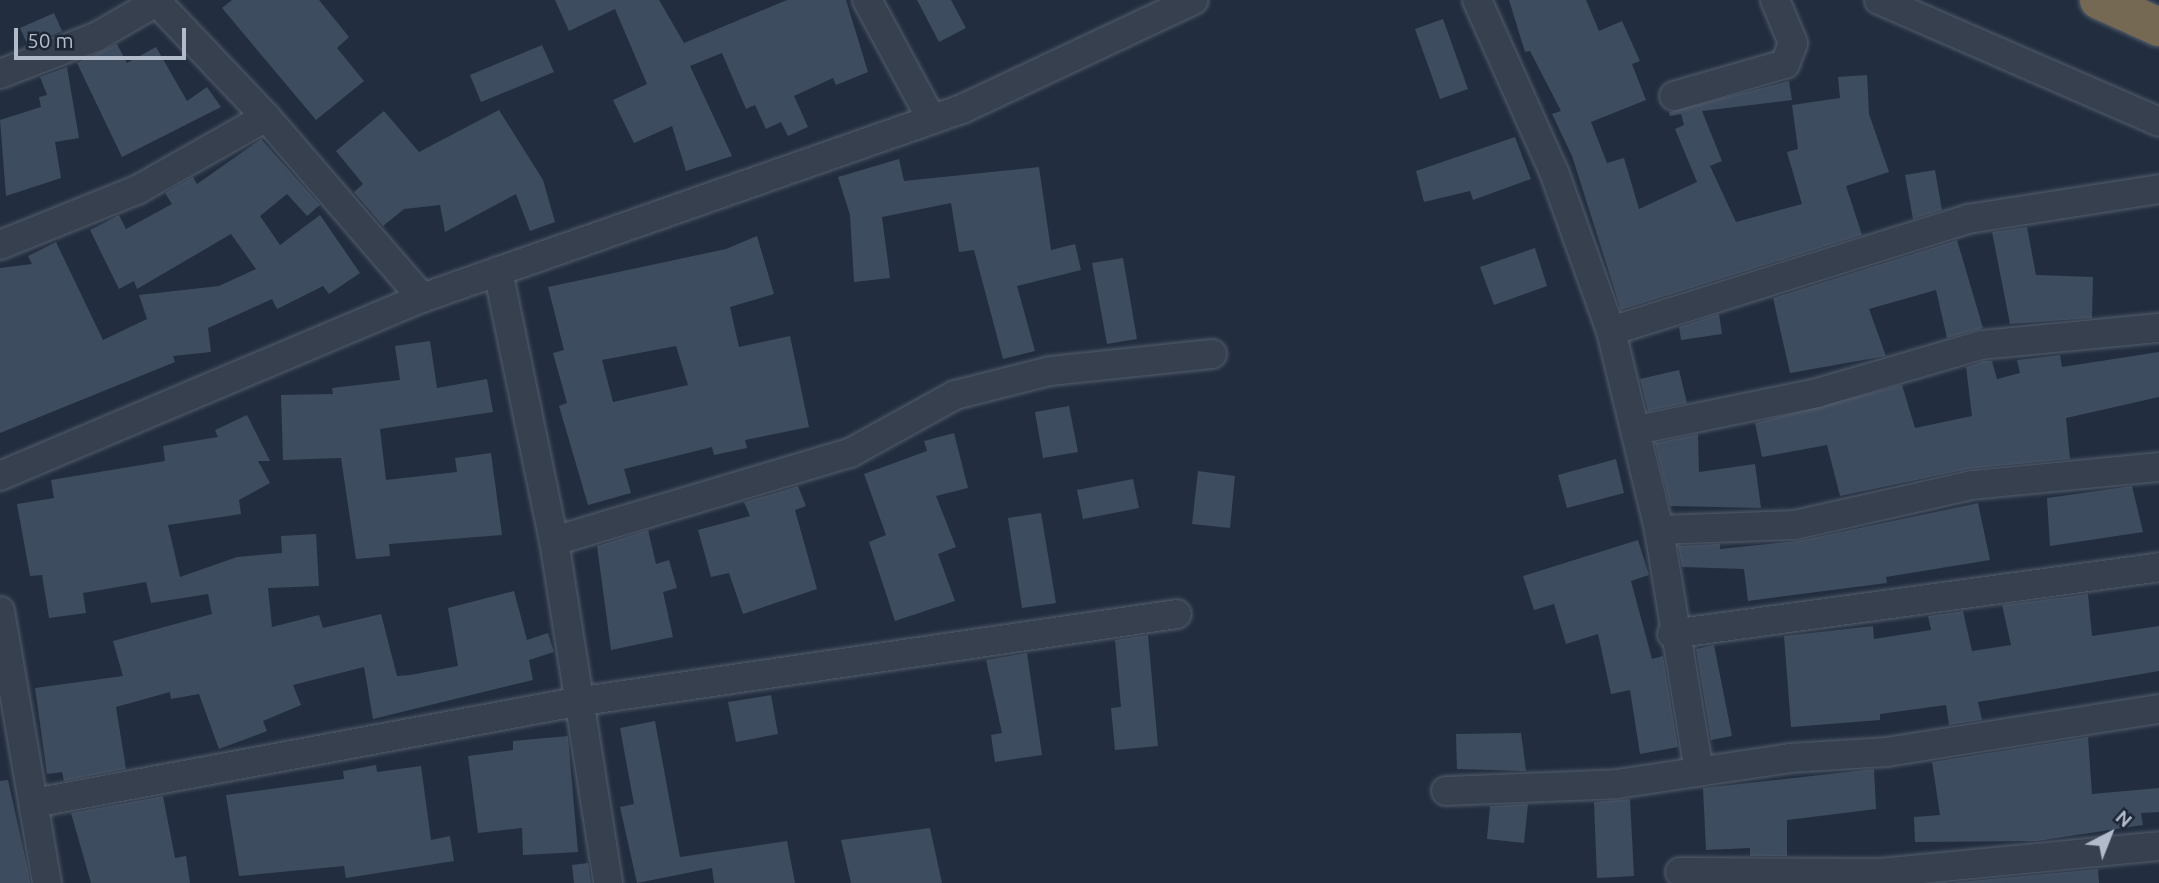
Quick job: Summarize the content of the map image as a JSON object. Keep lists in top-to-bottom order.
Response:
{
  "scale_bar": "50 m",
  "north": "top right"
}
